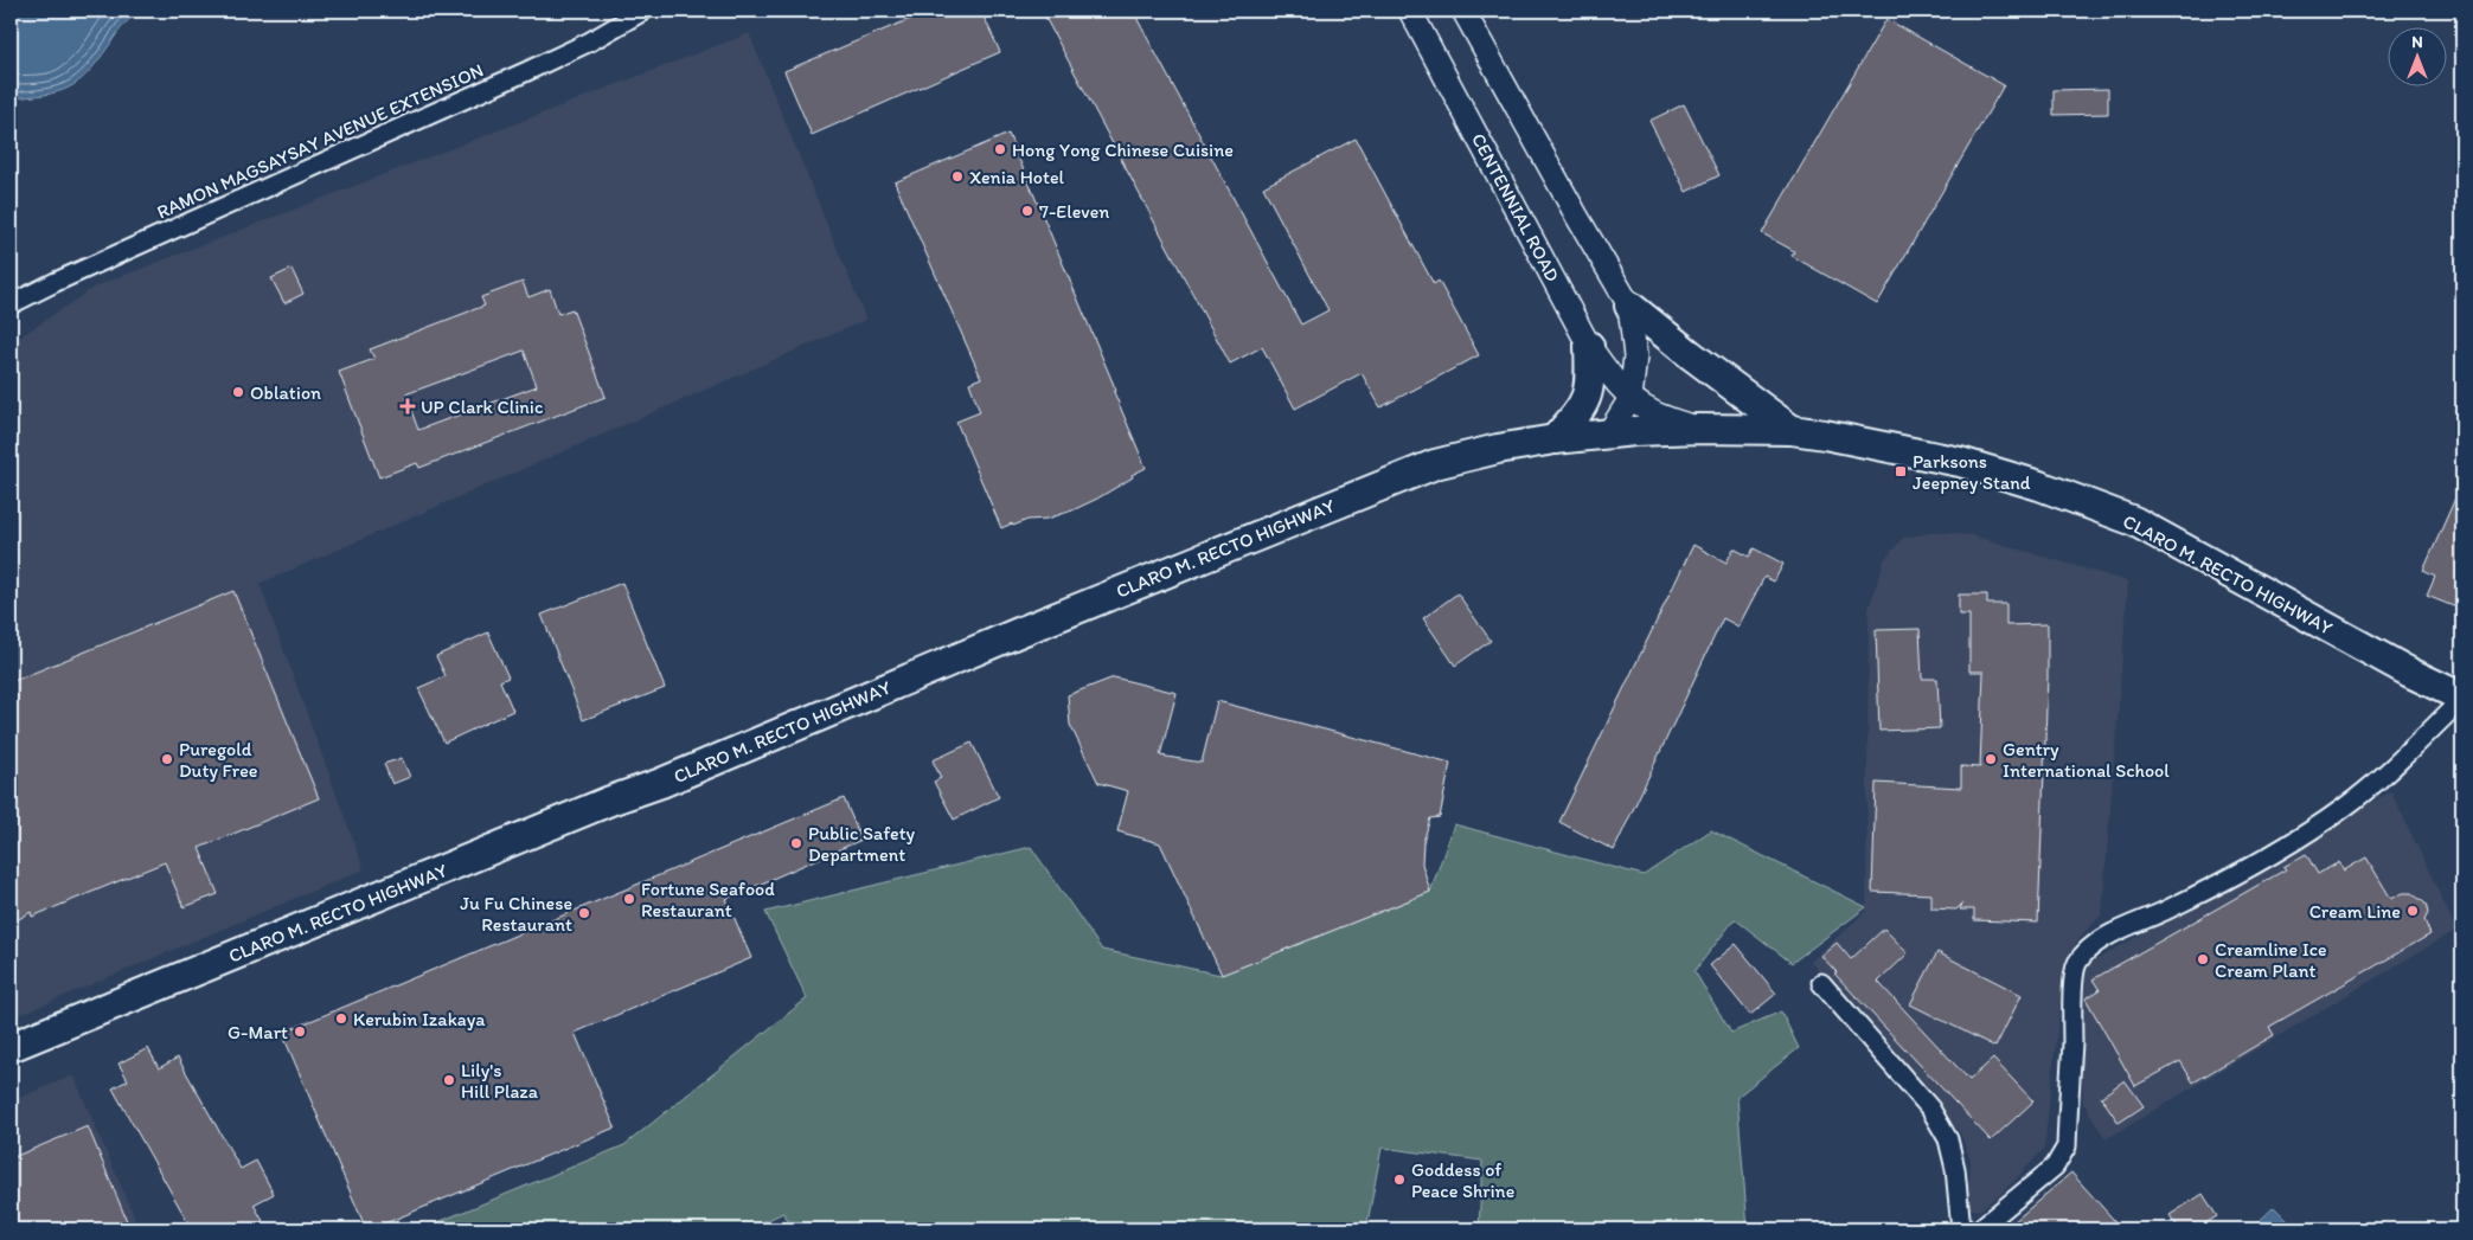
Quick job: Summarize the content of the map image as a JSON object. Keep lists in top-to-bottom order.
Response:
{
  "streets": {
    "main road": ["CLARO M. RECTO HIGHWAY"],
    "street": ["RAMON MAGSAYSAY AVENUE EXTENSION", "CENTENNIAL ROAD"]
  },
  "crossings": [
    ["CENTENNIAL ROAD", "CLARO M. RECTO HIGHWAY"]
  ],
  "places": {
    "other": [
      "Hong Yong Chinese Cuisine",
      "Xenia Hotel",
      "7-Eleven",
      "Oblation",
      "Puregold Duty Free",
      "Gentry International School",
      "Public Safety Department",
      "Fortune Seafood Restaurant",
      "Cream Line",
      "Ju Fu Chinese Restaurant",
      "Creamline Ice Cream Plant",
      "Kerubin Izakaya",
      "G-Mart",
      "Lily's Hill Plaza",
      "Goddess of Peace Shrine"
    ],
    "health": ["UP Clark Clinic"],
    "transit": ["Parksons Jeepney Stand"]
  },
  "north": "top"
}
